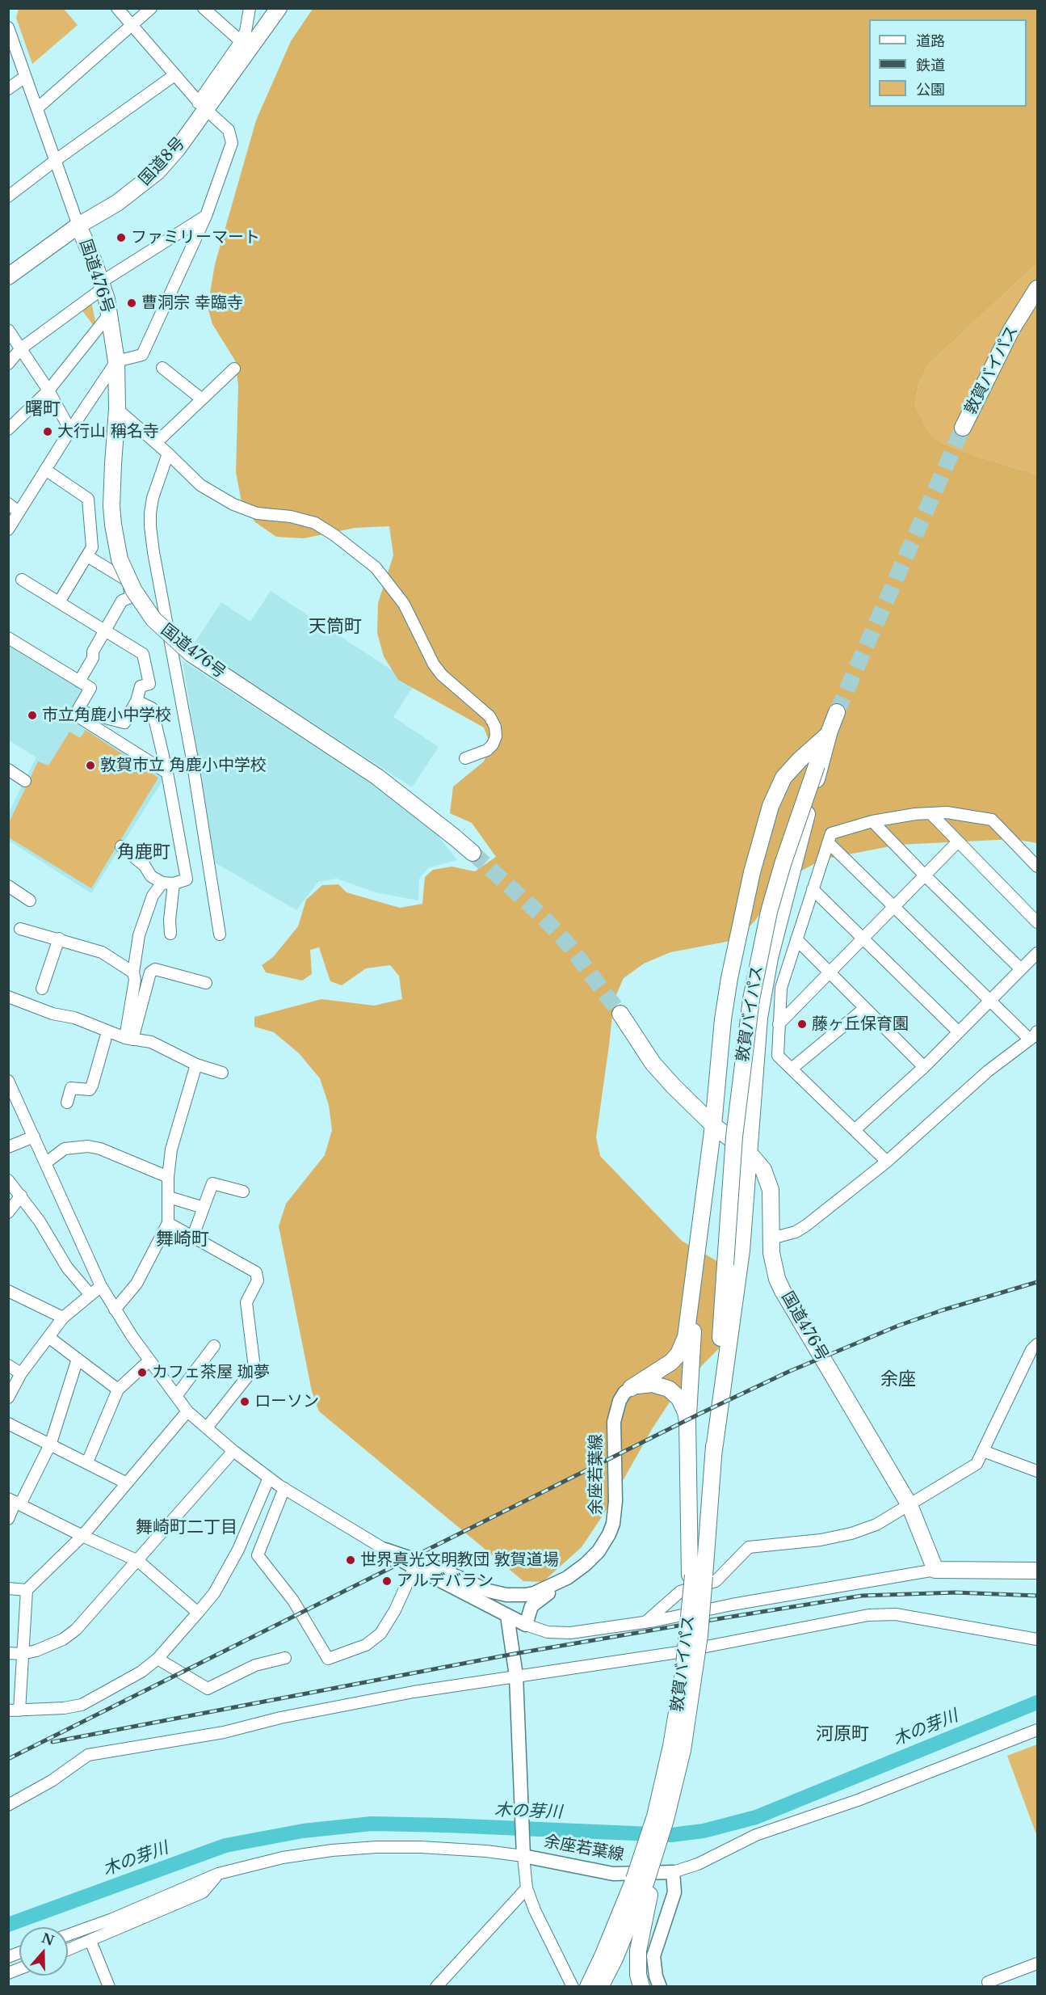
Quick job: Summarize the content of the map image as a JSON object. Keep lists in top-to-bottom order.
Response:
{
  "streets": {
    "highway": ["国道8号", "国道476号", "敦賀バイパス"],
    "main road": ["余座若葉線"]
  },
  "crossings": [
    ["国道8号", "国道476号"]
  ],
  "districts": [
    "曙町",
    "天筒町",
    "角鹿町",
    "舞崎町",
    "余座",
    "舞崎町二丁目",
    "河原町"
  ],
  "water": ["木の芽川"],
  "places": [
    "ファミリーマート",
    "曹洞宗 幸臨寺",
    "大行山 稱名寺",
    "市立角鹿小中学校",
    "敦賀市立 角鹿小中学校",
    "藤ヶ丘保育園",
    "カフェ茶屋 珈夢",
    "ローソン",
    "世界真光文明教団 敦賀道場",
    "アルデバラン"
  ],
  "legend": ["道路", "鉄道", "公園"],
  "north": "top"
}
